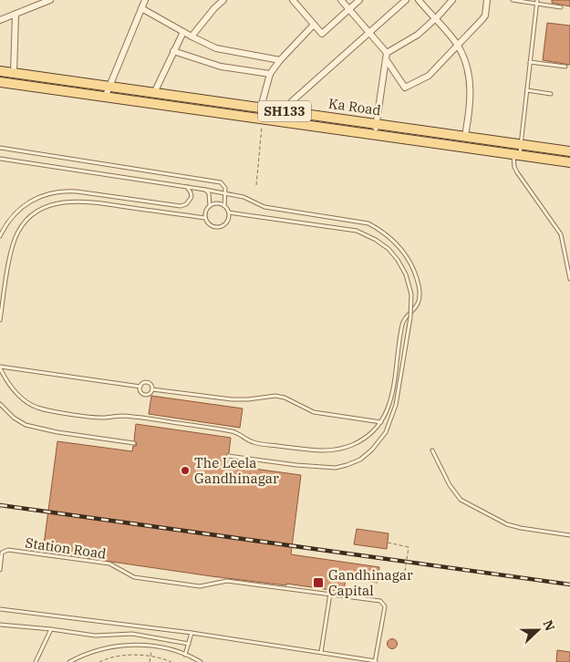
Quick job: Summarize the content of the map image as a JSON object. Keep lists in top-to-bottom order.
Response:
{
  "streets": {
    "main road": ["Ka Road", "SH133"],
    "lane": ["Station Road"]
  },
  "places": {
    "other": ["The Leela Gandhinagar"],
    "transit": ["Gandhinagar Capital"]
  },
  "north": "right"
}
